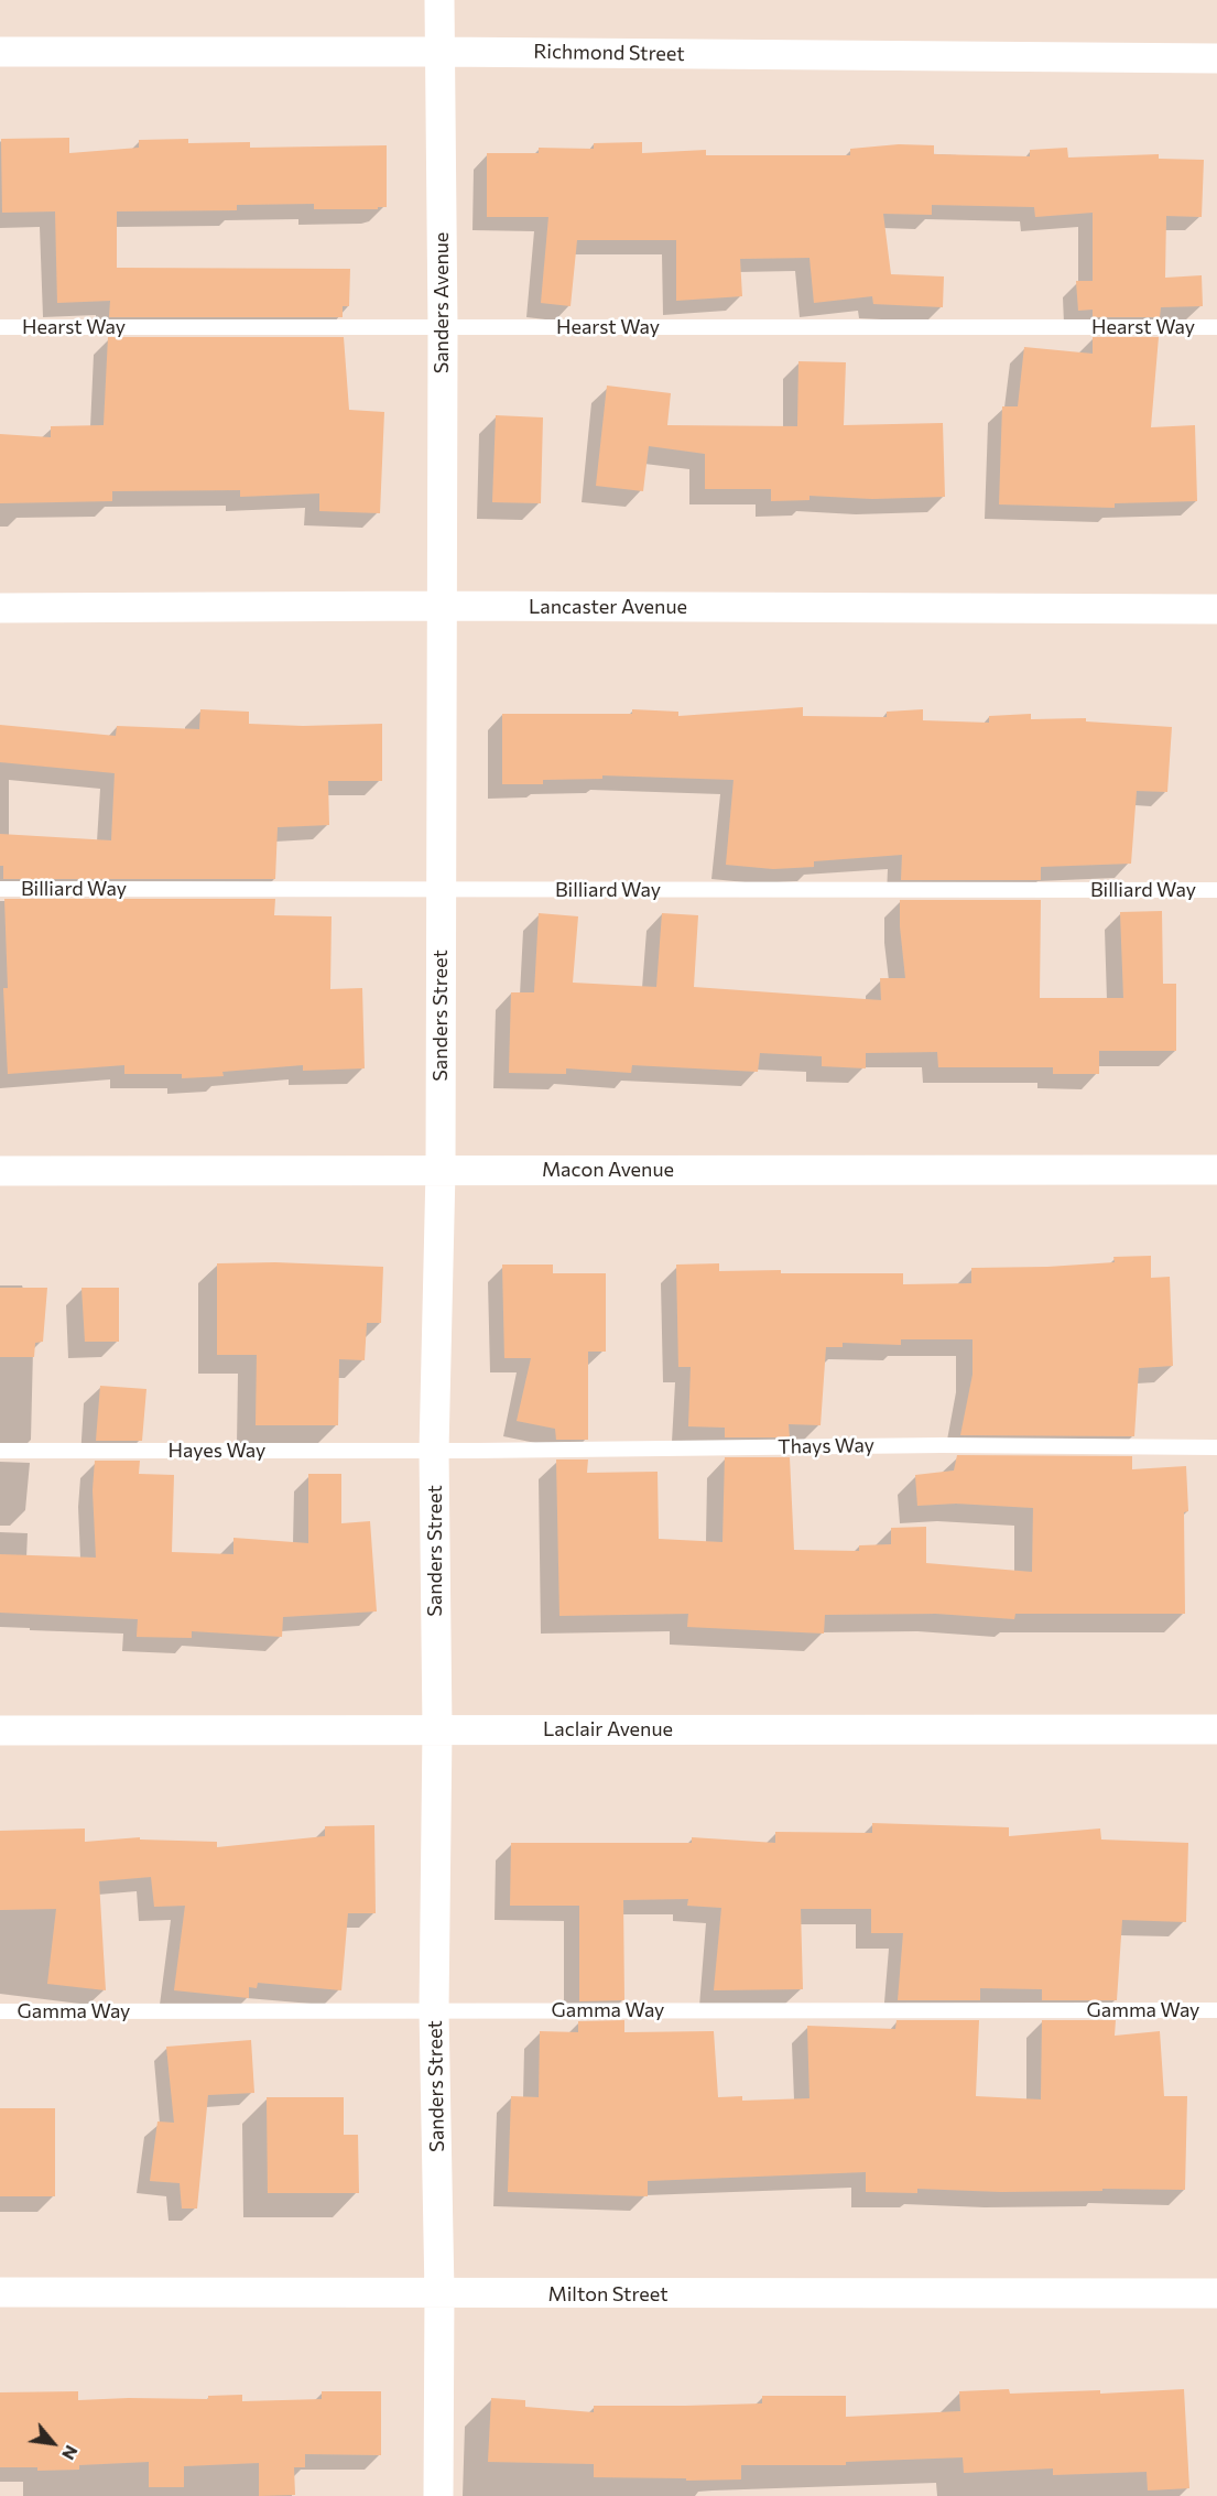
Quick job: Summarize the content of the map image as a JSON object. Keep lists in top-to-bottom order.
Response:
{
  "streets": {
    "street": [
      "Richmond Street",
      "Sanders Avenue",
      "Lancaster Avenue",
      "Sanders Street",
      "Macon Avenue",
      "Laclair Avenue",
      "Milton Street"
    ],
    "lane": [
      "Hearst Way",
      "Billiard Way",
      "Thays Way",
      "Hayes Way",
      "Gamma Way"
    ]
  },
  "crossings": [
    ["Richmond Street", "Sanders Avenue"],
    ["Sanders Avenue", "Hearst Way"],
    ["Sanders Avenue", "Lancaster Avenue"],
    ["Sanders Avenue", "Sanders Street"],
    ["Lancaster Avenue", "Sanders Street"],
    ["Billiard Way", "Sanders Street"],
    ["Sanders Street", "Macon Avenue"],
    ["Sanders Street", "Thays Way"],
    ["Sanders Street", "Hayes Way"],
    ["Sanders Street", "Laclair Avenue"],
    ["Sanders Street", "Gamma Way"],
    ["Sanders Street", "Milton Street"],
    ["Thays Way", "Hayes Way"]
  ],
  "north": "bottom right"
}
